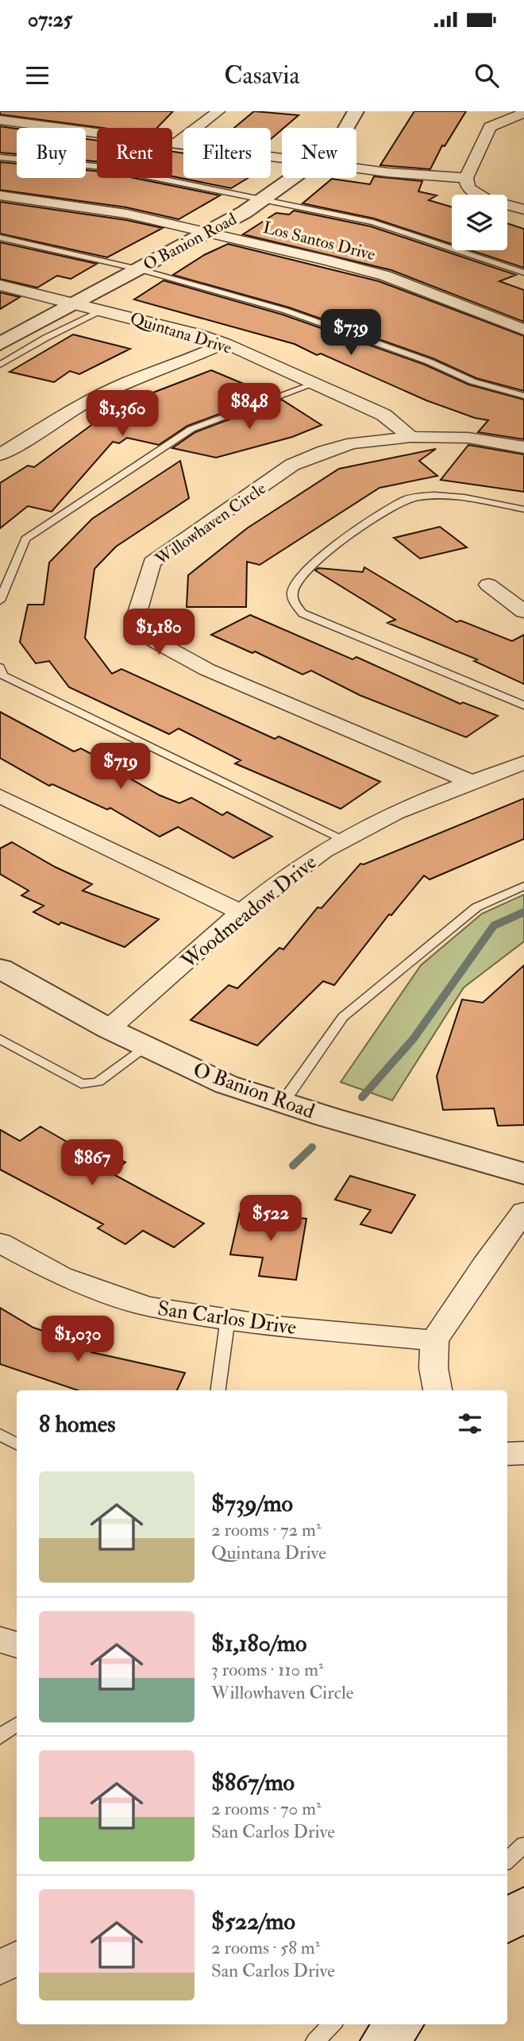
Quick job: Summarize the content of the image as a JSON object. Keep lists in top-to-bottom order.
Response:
{
  "streets": {
    "street": [
      "Los Santos Drive",
      "O Banion Road",
      "Quintana Drive",
      "Willowhaven Circle",
      "Woodmeadow Drive",
      "San Carlos Drive"
    ]
  },
  "crossings": [
    ["Los Santos Drive", "O Banion Road"],
    ["O Banion Road", "Quintana Drive"],
    ["O Banion Road", "Woodmeadow Drive"],
    ["Quintana Drive", "Willowhaven Circle"],
    ["Willowhaven Circle", "Woodmeadow Drive"]
  ],
  "page": {
    "status": "07:25",
    "header": "Casavia",
    "chip": [
      "Buy",
      "Rent",
      "Filters",
      "New"
    ],
    "price": [
      "$739",
      "$848",
      "$1,360",
      "$1,180",
      "$719",
      "$867",
      "$522",
      "$1,030"
    ],
    "heading": "8 homes",
    "list": [
      {
        "name": "$739/mo",
        "note": "2 rooms · 72 m² · Quintana Drive"
      },
      {
        "name": "$1,180/mo",
        "note": "3 rooms · 110 m² · Willowhaven Circle"
      },
      {
        "name": "$867/mo",
        "note": "2 rooms · 70 m² · San Carlos Drive"
      },
      {
        "name": "$522/mo",
        "note": "2 rooms · 58 m² · San Carlos Drive"
      }
    ]
  }
}
